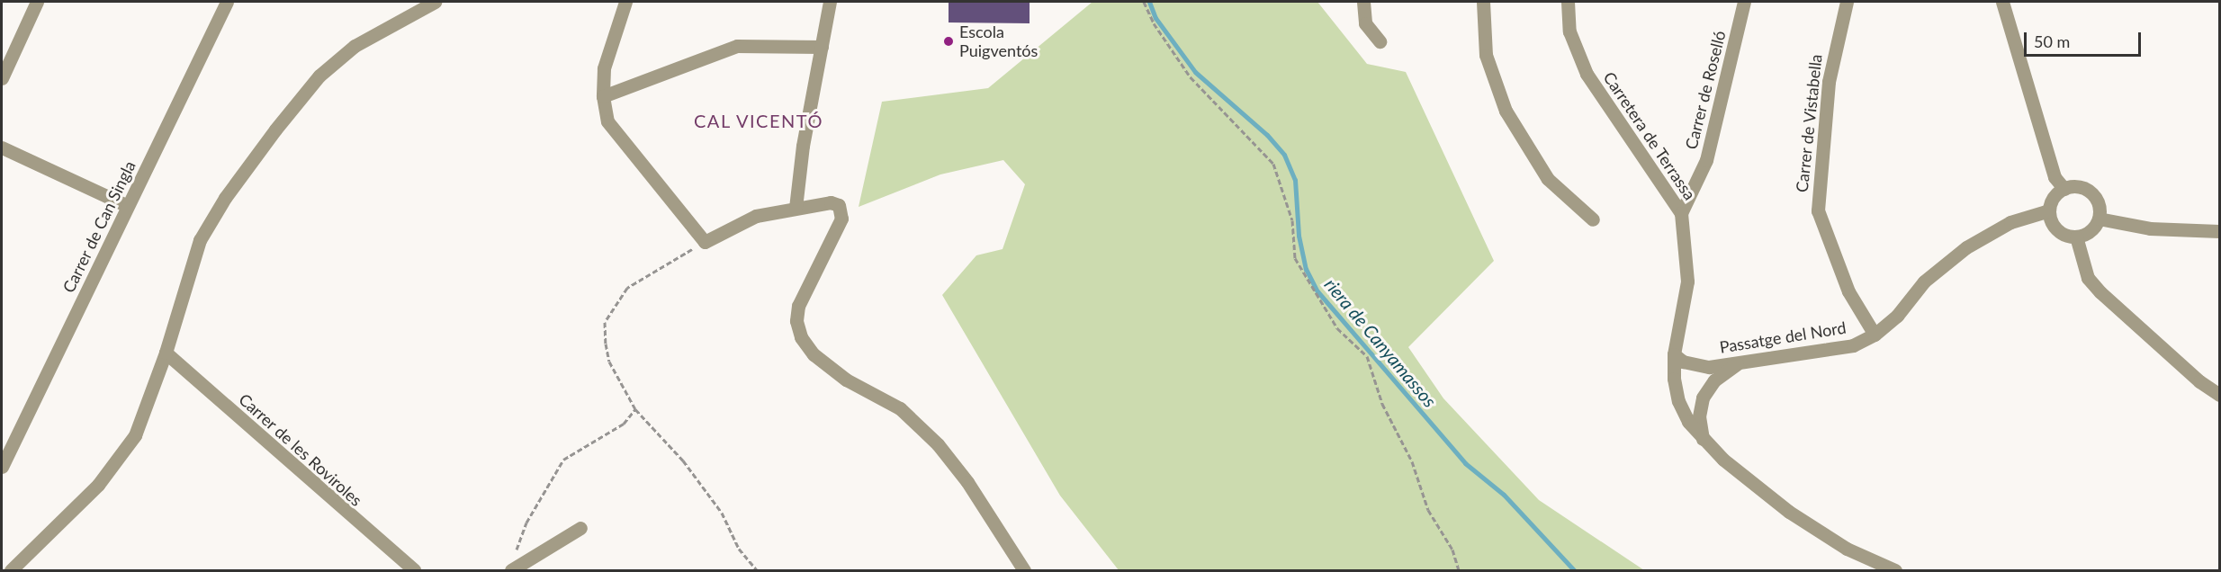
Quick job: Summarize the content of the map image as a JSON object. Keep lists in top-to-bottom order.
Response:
{
  "streets": {
    "street": [
      "Carrer de Roselló",
      "Carrer de Vistabella",
      "Carretera de Terrassa",
      "Carrer de Can Singla",
      "Passatge del Nord",
      "Carrer de les Roviroles"
    ]
  },
  "crossings": [
    ["Carrer de Roselló", "Carretera de Terrassa"],
    ["Carrer de Vistabella", "Passatge del Nord"],
    ["Carretera de Terrassa", "Passatge del Nord"]
  ],
  "districts": ["CAL VICENTÓ"],
  "water": ["riera de Canyamassos"],
  "places": ["Escola Puigventós"],
  "scale_bar": "50 m"
}
